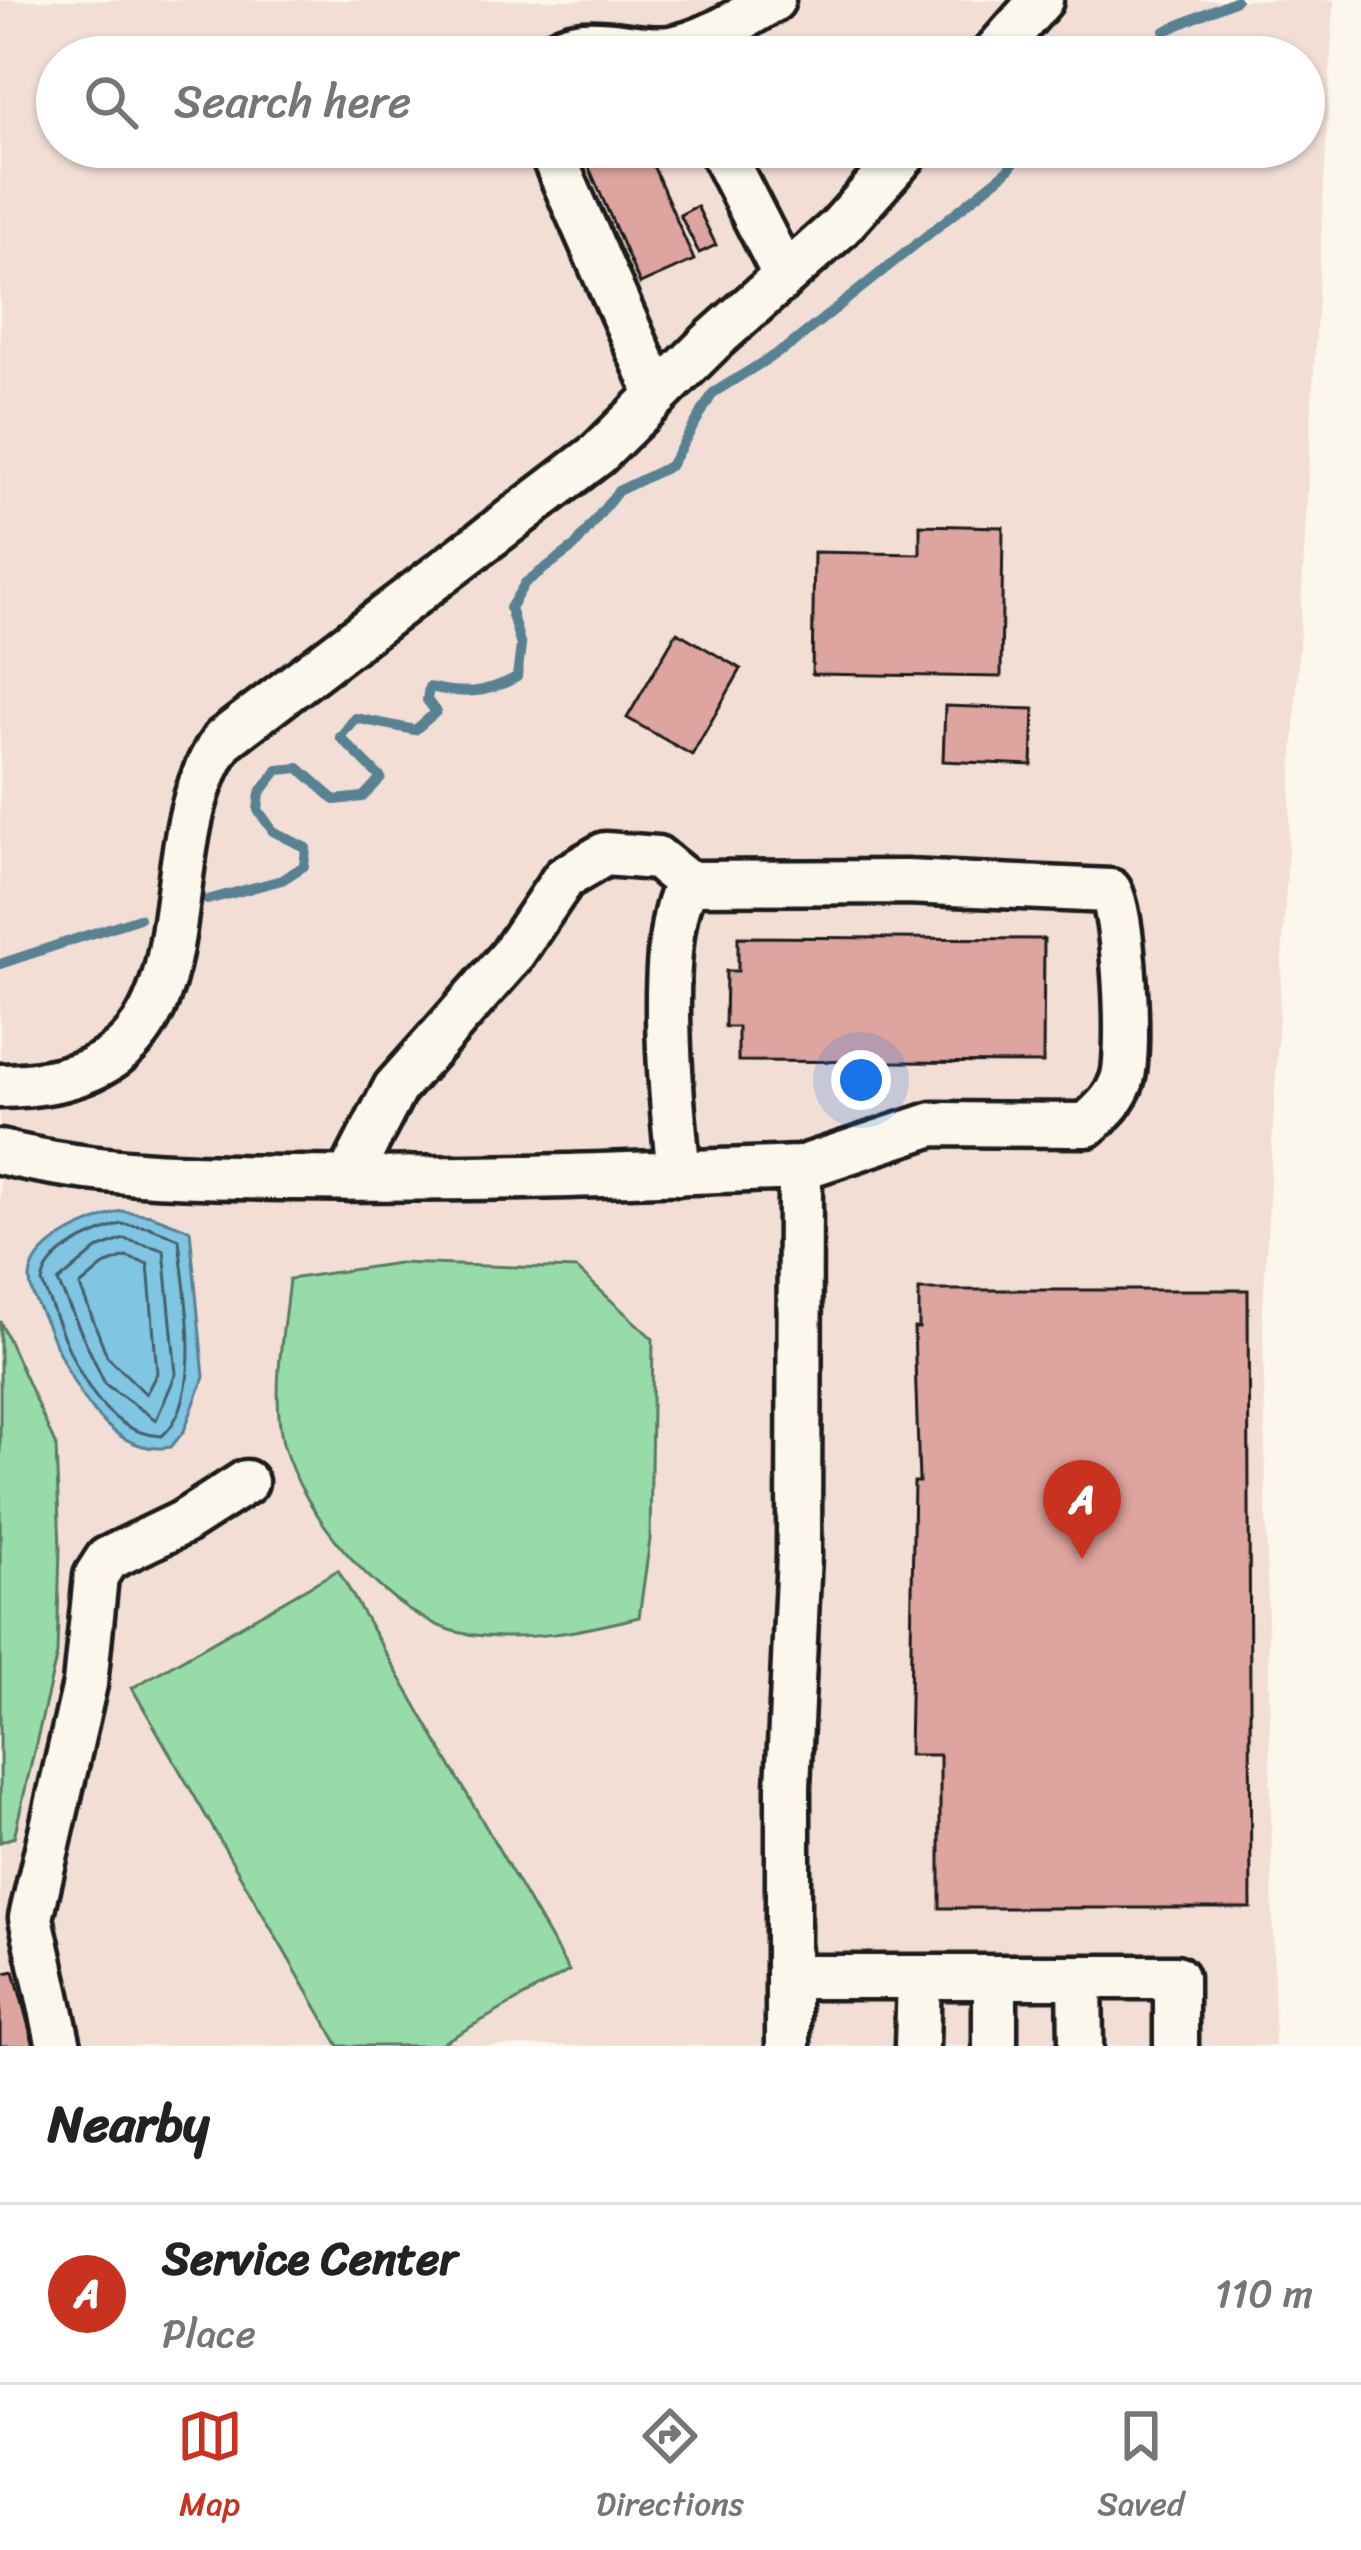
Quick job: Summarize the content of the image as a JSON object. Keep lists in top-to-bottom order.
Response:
{
  "page": {
    "search": "Search here",
    "pins": "A",
    "heading": "Nearby",
    "list": [
      {
        "mark": "A",
        "name": "Service Center",
        "note": "Place",
        "value": "110 m"
      }
    ],
    "nav": ["Map", "Directions", "Saved"]
  }
}
